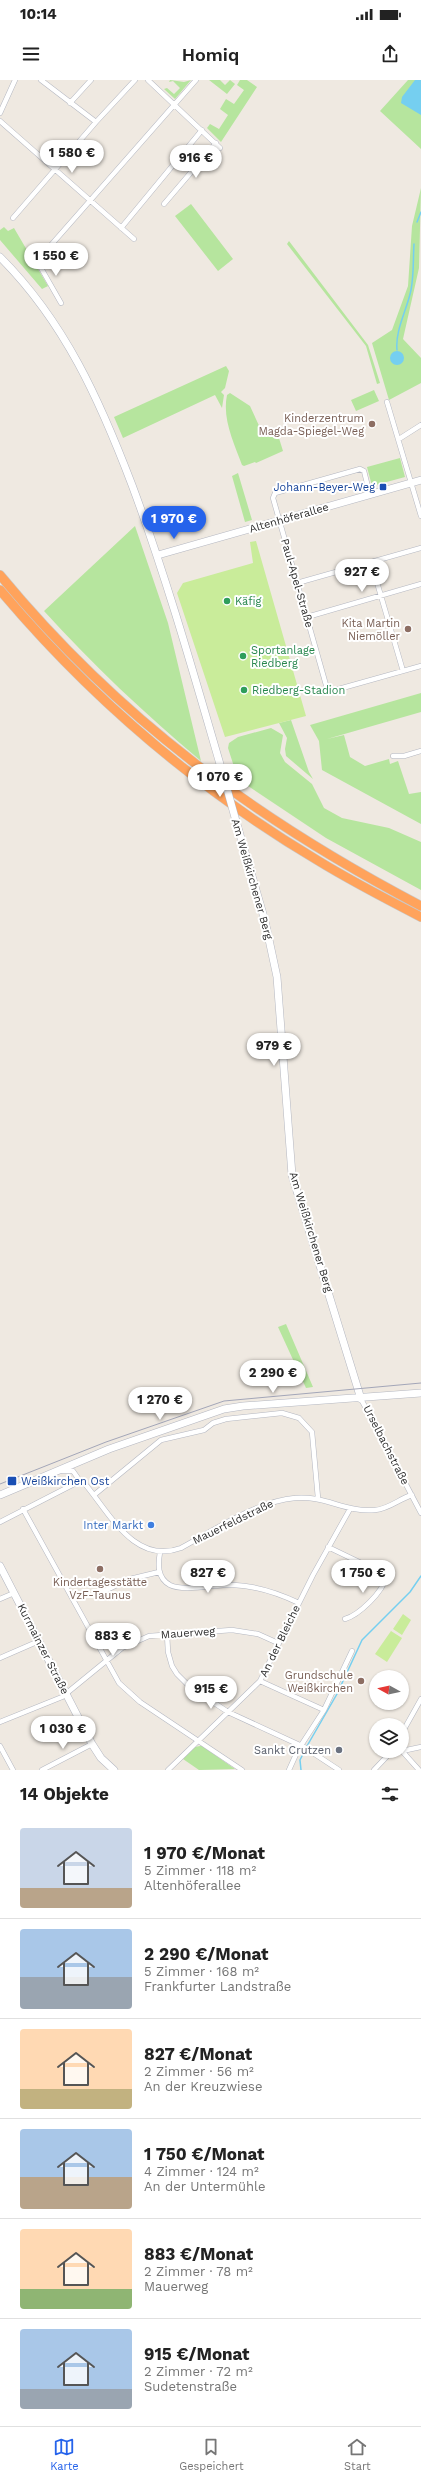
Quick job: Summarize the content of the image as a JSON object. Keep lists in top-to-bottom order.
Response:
{
  "streets": {
    "main road": ["Altenhöferallee", "Am Weißkirchener Berg", "Kurmainzer Straße"],
    "street": [
      "Paul-Apel-Straße",
      "Urselbachstraße",
      "Mauerfeldstraße",
      "Mauerweg",
      "An der Bleiche"
    ]
  },
  "crossings": [
    ["Altenhöferallee", "Paul-Apel-Straße"],
    ["Altenhöferallee", "Am Weißkirchener Berg"],
    ["Am Weißkirchener Berg", "Urselbachstraße"],
    ["Urselbachstraße", "Mauerfeldstraße"],
    ["Mauerfeldstraße", "An der Bleiche"],
    ["Mauerweg", "An der Bleiche"],
    ["Mauerweg", "Kurmainzer Straße"]
  ],
  "places": {
    "other": [
      "Kinderzentrum Magda-Spiegel-Weg",
      "Käfig",
      "Kita Martin Niemöller",
      "Sportanlage Riedberg",
      "Riedberg-Stadion",
      "Inter Markt",
      "Kindertagesstätte VzF-Taunus",
      "Grundschule Weißkirchen",
      "Sankt Crutzen"
    ],
    "transit": ["Johann-Beyer-Weg", "Weißkirchen Ost"]
  },
  "north": "left",
  "page": {
    "status": "10:14",
    "header": "Homiq",
    "price": [
      "1 580 €",
      "916 €",
      "1 550 €",
      "1 970 €",
      "927 €",
      "1 070 €",
      "979 €",
      "2 290 €",
      "1 270 €",
      "827 €",
      "1 750 €",
      "883 €",
      "915 €",
      "1 030 €"
    ],
    "heading": "14 Objekte",
    "list": [
      {
        "name": "1 970 €/Monat",
        "note": "5 Zimmer · 118 m² · Altenhöferallee"
      },
      {
        "name": "2 290 €/Monat",
        "note": "5 Zimmer · 168 m² · Frankfurter Landstraße"
      },
      {
        "name": "827 €/Monat",
        "note": "2 Zimmer · 56 m² · An der Kreuzwiese"
      },
      {
        "name": "1 750 €/Monat",
        "note": "4 Zimmer · 124 m² · An der Untermühle"
      },
      {
        "name": "883 €/Monat",
        "note": "2 Zimmer · 78 m² · Mauerweg"
      },
      {
        "name": "915 €/Monat",
        "note": "2 Zimmer · 72 m² · Sudetenstraße"
      }
    ],
    "tabs": ["Karte", "Gespeichert", "Start"]
  }
}
